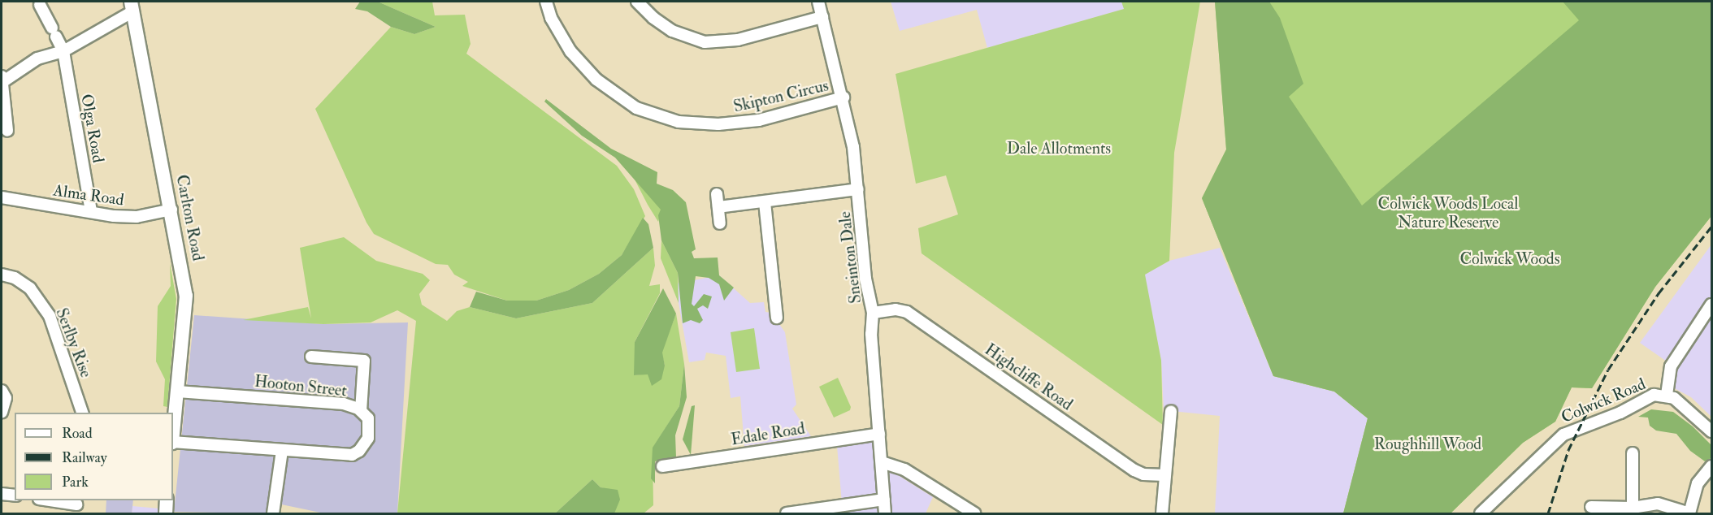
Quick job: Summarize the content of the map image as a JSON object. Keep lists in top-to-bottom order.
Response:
{
  "streets": {
    "main road": ["Carlton Road"],
    "street": [
      "Skipton Circus",
      "Olga Road",
      "Alma Road",
      "Sneinton Dale",
      "Serlby Rise",
      "Highcliffe Road",
      "Hooton Street",
      "Colwick Road",
      "Edale Road"
    ]
  },
  "crossings": [
    ["Skipton Circus", "Sneinton Dale"],
    ["Olga Road", "Alma Road"],
    ["Alma Road", "Carlton Road"],
    ["Carlton Road", "Hooton Street"],
    ["Sneinton Dale", "Highcliffe Road"],
    ["Sneinton Dale", "Edale Road"]
  ],
  "parks": [
    "Dale Allotments",
    "Colwick Woods Local Nature Reserve",
    "Colwick Woods",
    "Roughhill Wood"
  ],
  "legend": ["Road", "Railway", "Park"]
}
